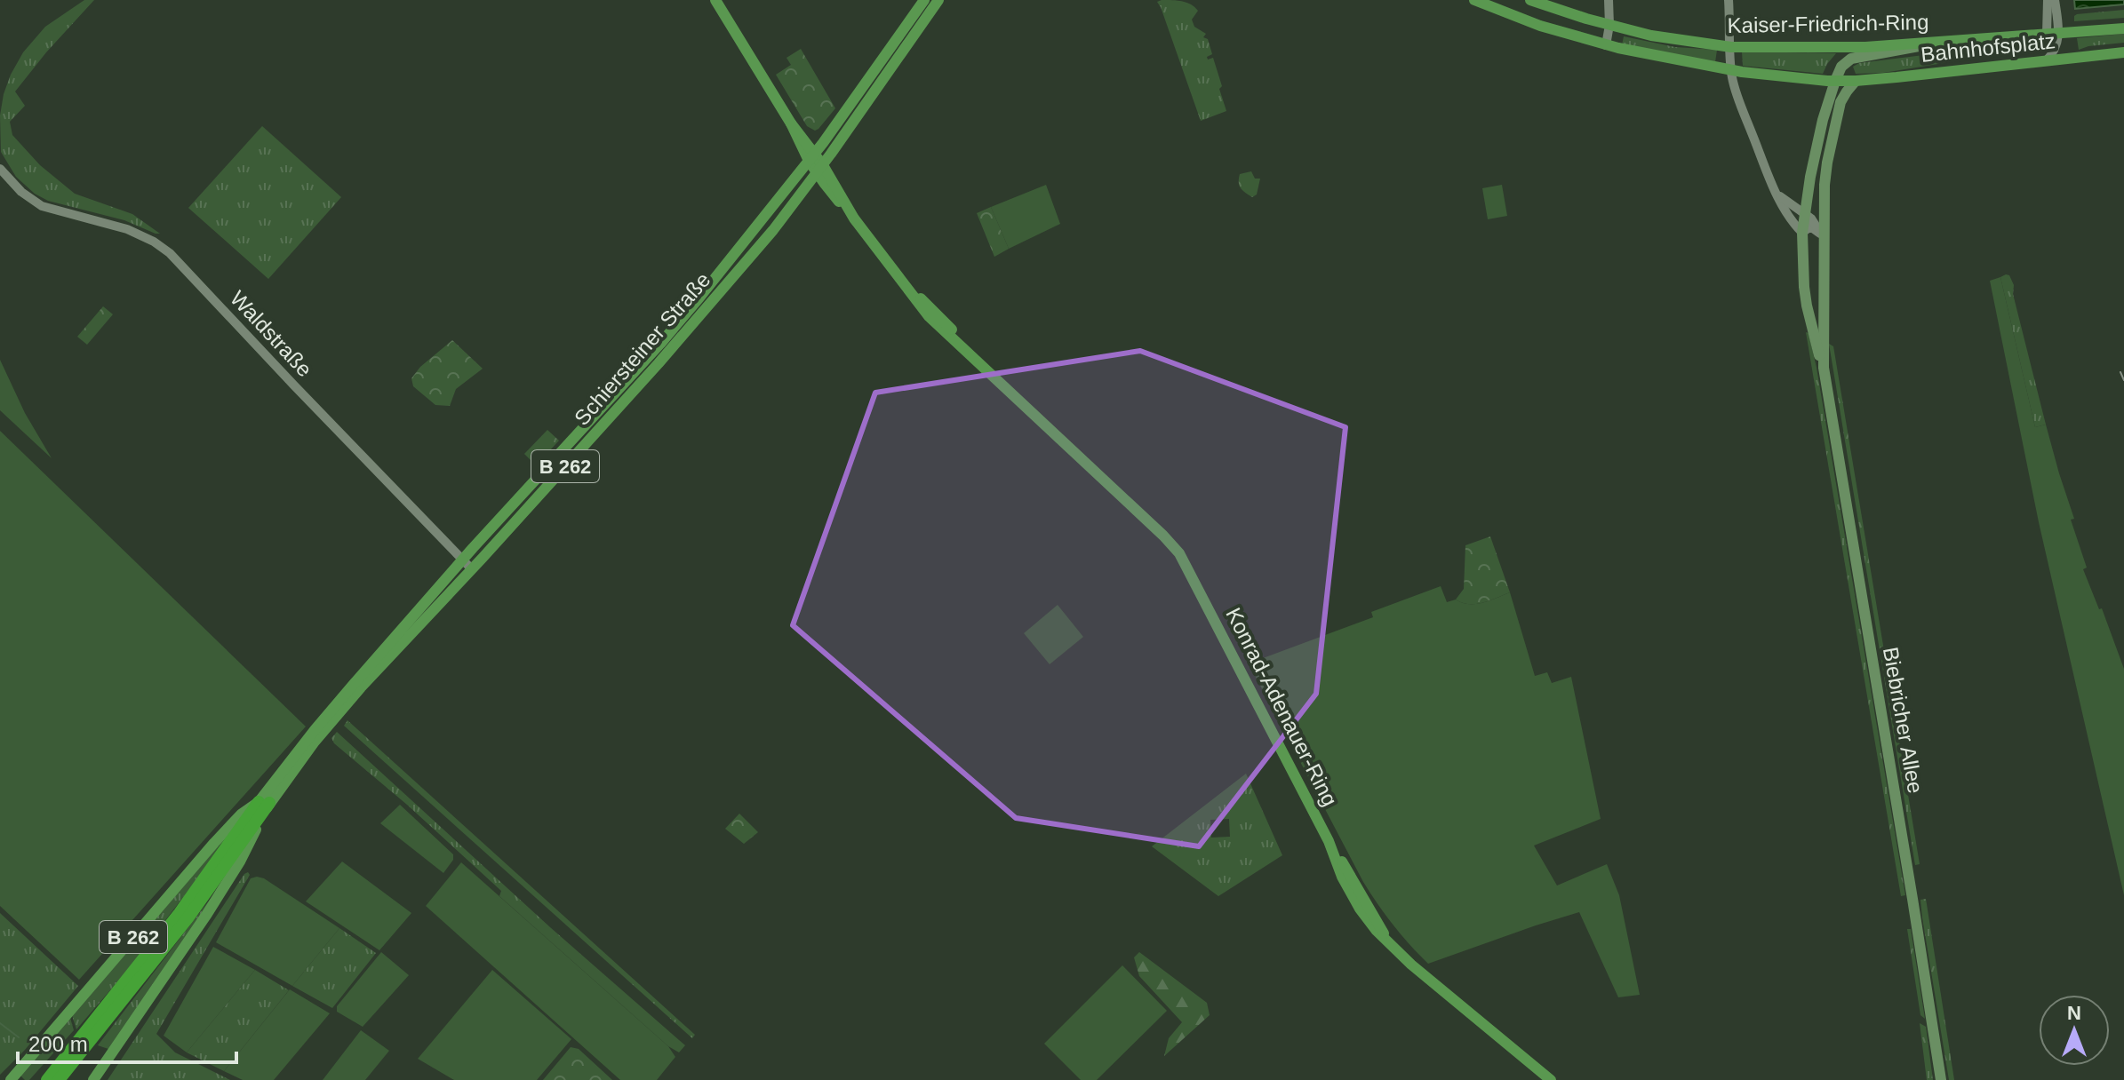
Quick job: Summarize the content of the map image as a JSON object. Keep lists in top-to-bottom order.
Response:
{
  "streets": {
    "highway": ["B 262"],
    "main road": [
      "Kaiser-Friedrich-Ring",
      "Bahnhofsplatz",
      "Schiersteiner Straße",
      "Konrad-Adenauer-Ring",
      "Biebricher Allee"
    ],
    "street": ["Waldstraße"]
  },
  "crossings": [
    ["Kaiser-Friedrich-Ring", "Bahnhofsplatz"],
    ["Kaiser-Friedrich-Ring", "Biebricher Allee"],
    ["Bahnhofsplatz", "Biebricher Allee"],
    ["Waldstraße", "Schiersteiner Straße"],
    ["Schiersteiner Straße", "B 262"],
    ["Schiersteiner Straße", "Konrad-Adenauer-Ring"]
  ],
  "scale_bar": "200 m",
  "north": "top"
}
